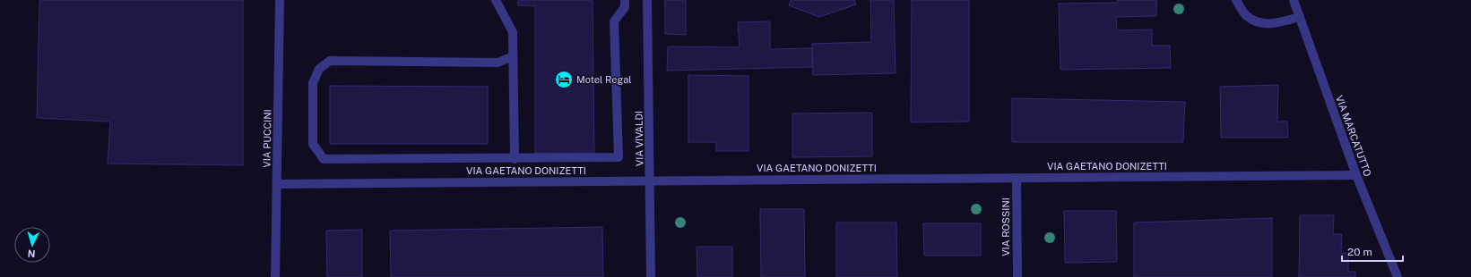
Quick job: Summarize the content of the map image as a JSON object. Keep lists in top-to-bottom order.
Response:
{
  "streets": {
    "street": [
      "VIA MARCATUTTO",
      "VIA PUCCINI",
      "VIA VIVALDI",
      "VIA GAETANO DONIZETTI",
      "VIA ROSSINI"
    ]
  },
  "crossings": [
    ["VIA MARCATUTTO", "VIA GAETANO DONIZETTI"],
    ["VIA PUCCINI", "VIA GAETANO DONIZETTI"],
    ["VIA VIVALDI", "VIA GAETANO DONIZETTI"],
    ["VIA GAETANO DONIZETTI", "VIA ROSSINI"]
  ],
  "places": {
    "hotel": ["Motel Regal"]
  },
  "scale_bar": "20 m",
  "north": "bottom"
}
